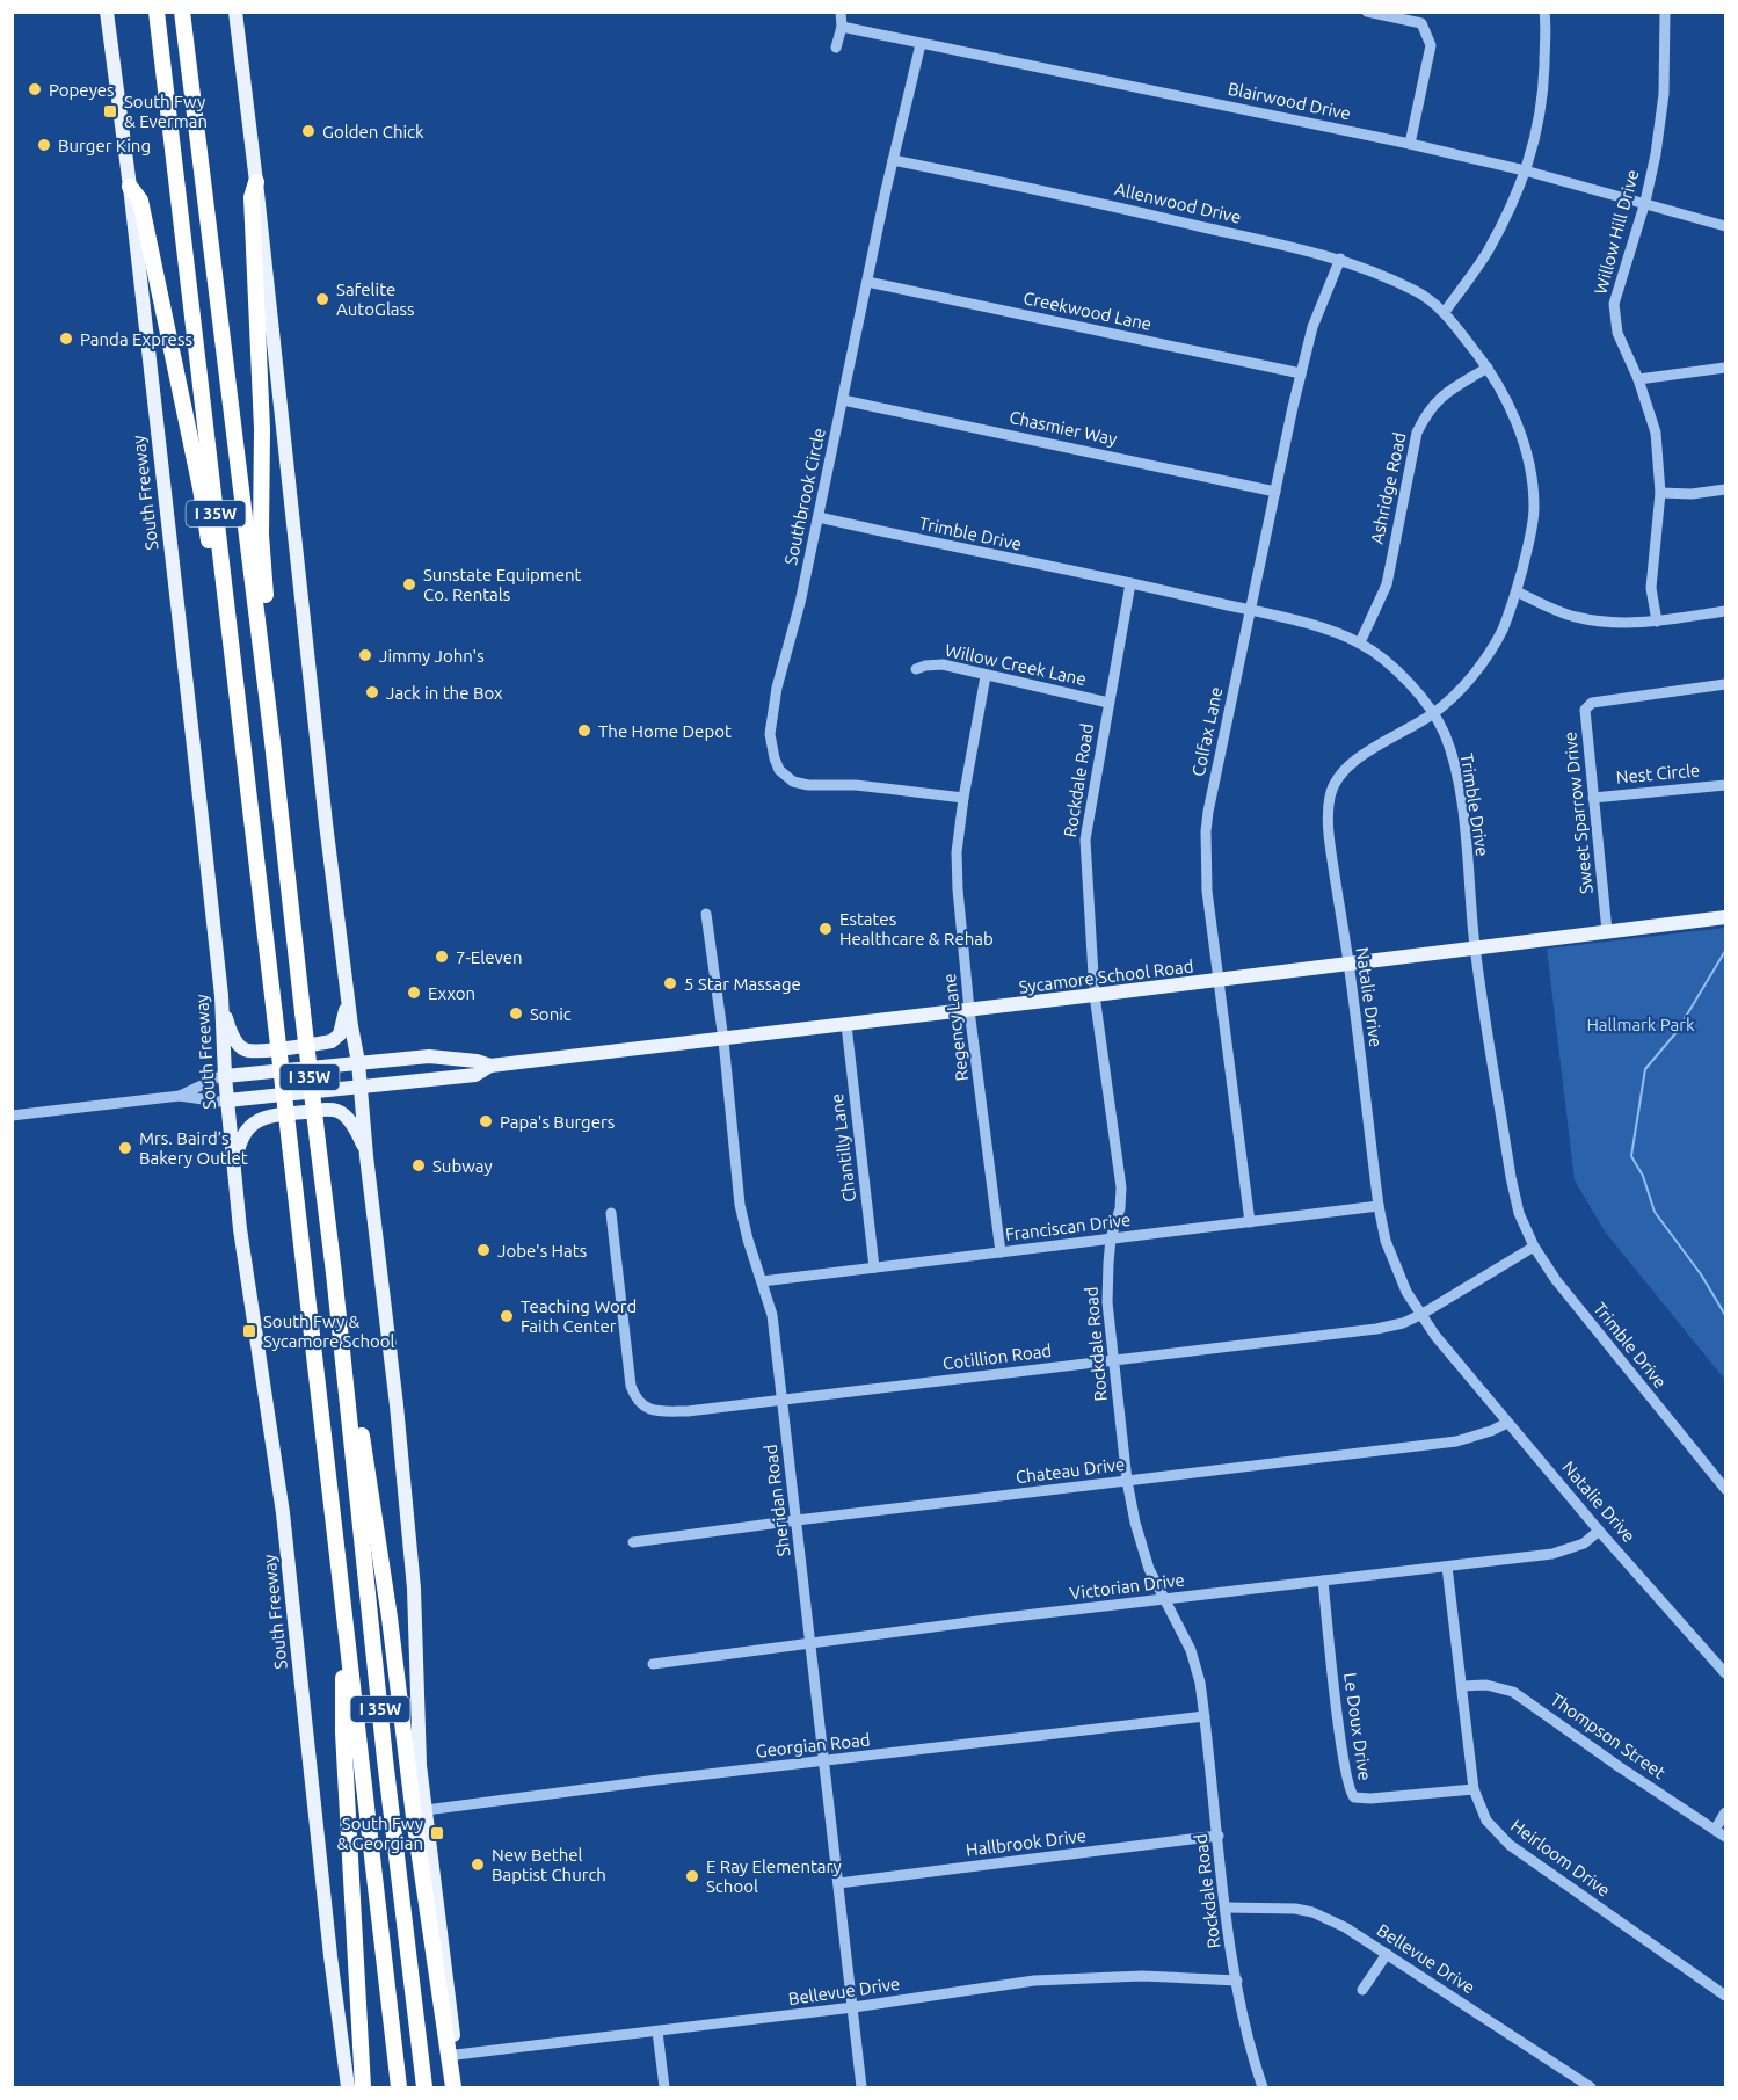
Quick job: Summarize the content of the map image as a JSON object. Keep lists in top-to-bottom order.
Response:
{
  "streets": {
    "highway": ["I 35W"],
    "main road": ["South Freeway", "Sycamore School Road"],
    "street": [
      "Blairwood Drive",
      "Allenwood Drive",
      "Willow Hill Drive",
      "Creekwood Lane",
      "Chasmier Way",
      "Ashridge Road",
      "Southbrook Circle",
      "Trimble Drive",
      "Willow Creek Lane",
      "Colfax Lane",
      "Nest Circle",
      "Rockdale Road",
      "Sweet Sparrow Drive",
      "Natalie Drive",
      "Regency Lane",
      "Chantilly Lane",
      "Franciscan Drive",
      "Cotillion Road",
      "Chateau Drive",
      "Sheridan Road",
      "Victorian Drive",
      "Le Doux Drive",
      "Thompson Street",
      "Georgian Road",
      "Hallbrook Drive",
      "Heirloom Drive",
      "Bellevue Drive"
    ]
  },
  "crossings": [
    ["Blairwood Drive", "Willow Hill Drive"],
    ["Blairwood Drive", "Southbrook Circle"],
    ["Allenwood Drive", "Southbrook Circle"],
    ["Allenwood Drive", "Colfax Lane"],
    ["Allenwood Drive", "Natalie Drive"],
    ["Creekwood Lane", "Southbrook Circle"],
    ["Creekwood Lane", "Colfax Lane"],
    ["Chasmier Way", "Southbrook Circle"],
    ["Chasmier Way", "Colfax Lane"],
    ["Ashridge Road", "Trimble Drive"],
    ["Ashridge Road", "Natalie Drive"],
    ["South Freeway", "Sycamore School Road"],
    ["Southbrook Circle", "Trimble Drive"],
    ["Southbrook Circle", "Regency Lane"],
    ["Trimble Drive", "Colfax Lane"],
    ["Trimble Drive", "Rockdale Road"],
    ["Trimble Drive", "Sycamore School Road"],
    ["Trimble Drive", "Natalie Drive"],
    ["Trimble Drive", "Cotillion Road"],
    ["Willow Creek Lane", "Rockdale Road"],
    ["Willow Creek Lane", "Regency Lane"],
    ["Colfax Lane", "Sycamore School Road"],
    ["Colfax Lane", "Franciscan Drive"],
    ["Nest Circle", "Sweet Sparrow Drive"],
    ["Rockdale Road", "Sycamore School Road"],
    ["Rockdale Road", "Franciscan Drive"],
    ["Rockdale Road", "Cotillion Road"],
    ["Rockdale Road", "Chateau Drive"],
    ["Rockdale Road", "Victorian Drive"],
    ["Rockdale Road", "Georgian Road"],
    ["Rockdale Road", "Hallbrook Drive"],
    ["Rockdale Road", "Bellevue Drive"],
    ["Sweet Sparrow Drive", "Sycamore School Road"],
    ["Sycamore School Road", "Natalie Drive"],
    ["Sycamore School Road", "Regency Lane"],
    ["Sycamore School Road", "Chantilly Lane"],
    ["Sycamore School Road", "Sheridan Road"],
    ["Natalie Drive", "Franciscan Drive"],
    ["Natalie Drive", "Cotillion Road"],
    ["Natalie Drive", "Chateau Drive"],
    ["Natalie Drive", "Victorian Drive"],
    ["Regency Lane", "Franciscan Drive"],
    ["Chantilly Lane", "Franciscan Drive"],
    ["Franciscan Drive", "Sheridan Road"],
    ["Cotillion Road", "Sheridan Road"],
    ["Chateau Drive", "Sheridan Road"],
    ["Sheridan Road", "Victorian Drive"],
    ["Sheridan Road", "Georgian Road"],
    ["Sheridan Road", "Hallbrook Drive"],
    ["Sheridan Road", "Bellevue Drive"],
    ["Victorian Drive", "Le Doux Drive"],
    ["Victorian Drive", "Heirloom Drive"],
    ["Le Doux Drive", "Heirloom Drive"],
    ["Thompson Street", "Heirloom Drive"]
  ],
  "parks": ["Hallmark Park"],
  "places": {
    "other": [
      "Popeyes",
      "Golden Chick",
      "Burger King",
      "Safelite AutoGlass",
      "Panda Express",
      "Sunstate Equipment Co. Rentals",
      "Jimmy John's",
      "Jack in the Box",
      "The Home Depot",
      "Estates Healthcare & Rehab",
      "7-Eleven",
      "5 Star Massage",
      "Exxon",
      "Sonic",
      "Papa's Burgers",
      "Mrs. Baird’s Bakery Outlet",
      "Subway",
      "Jobe's Hats",
      "Teaching Word Faith Center",
      "New Bethel Baptist Church",
      "E Ray Elementary School"
    ],
    "transit": ["South Fwy & Everman", "South Fwy & Sycamore School", "South Fwy & Georgian"]
  }
}
